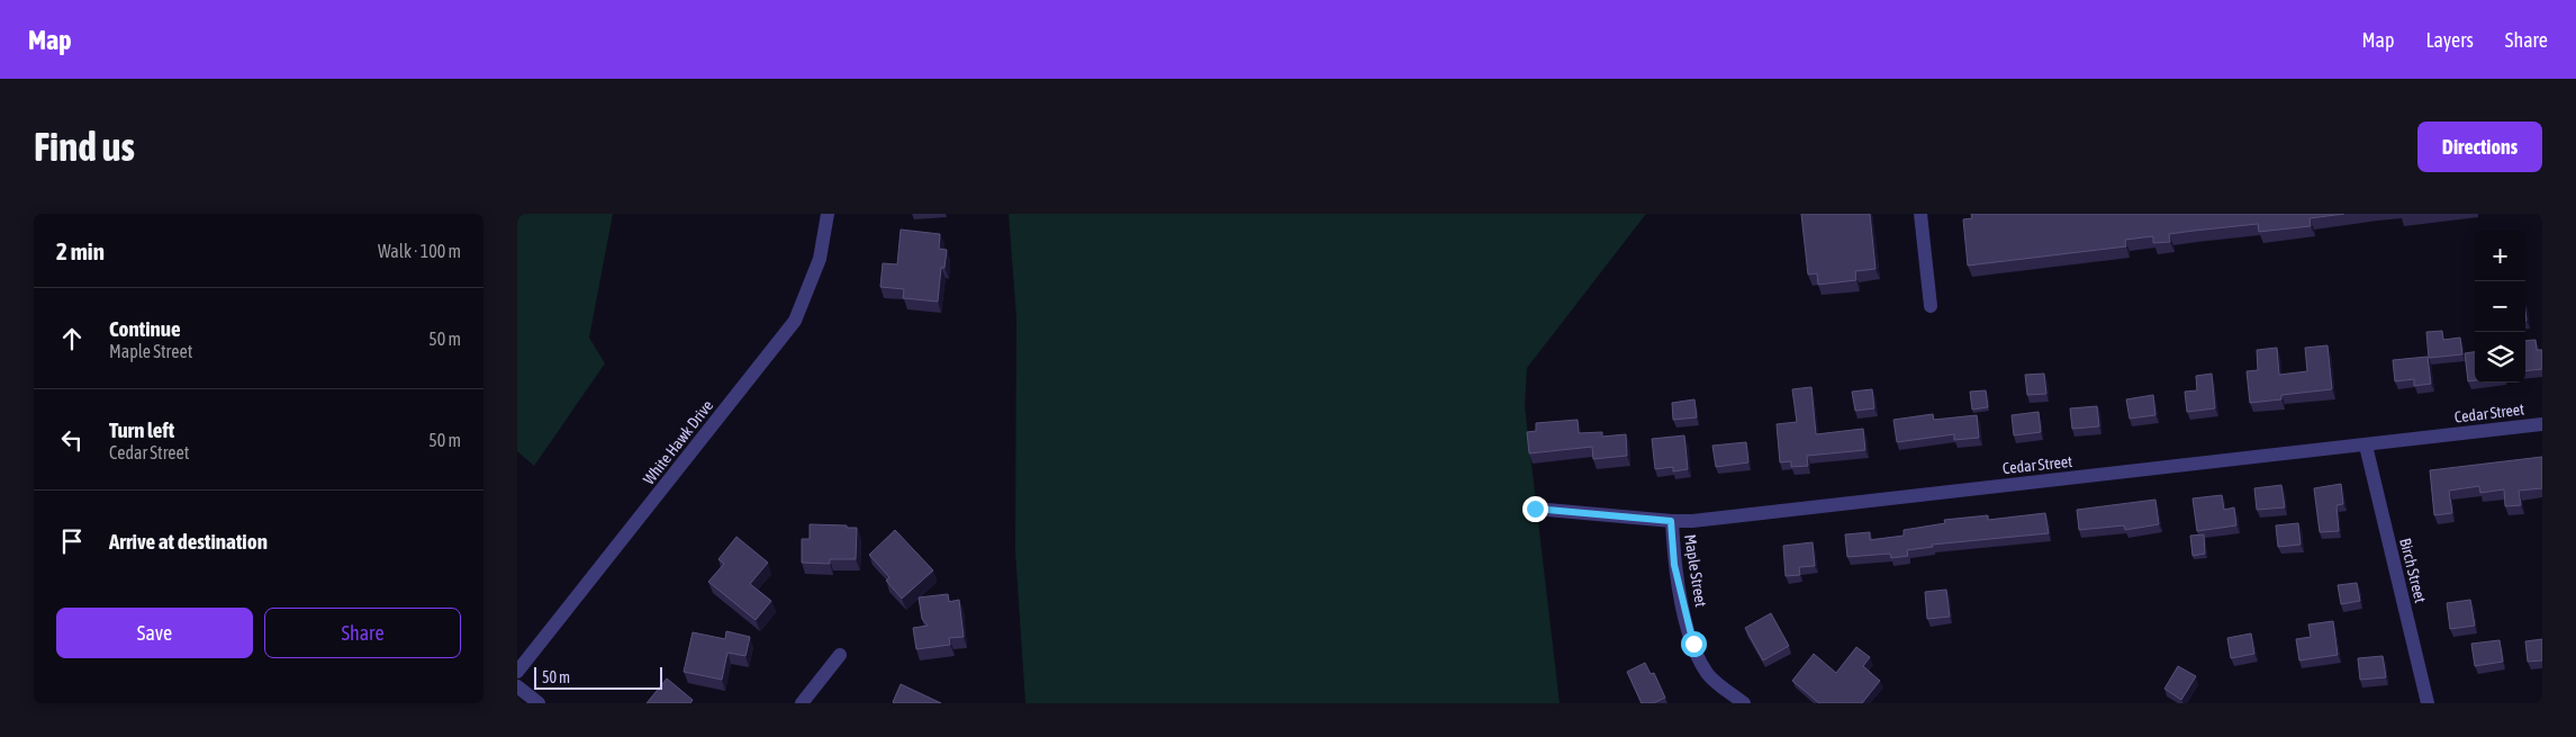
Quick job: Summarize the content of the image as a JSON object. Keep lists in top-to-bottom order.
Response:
{
  "streets": {
    "street": [
      "Cedar Street",
      "White Hawk Drive",
      "Maple Street",
      "Birch Street"
    ]
  },
  "crossings": [
    ["Cedar Street", "Maple Street"],
    ["Cedar Street", "Birch Street"]
  ],
  "scale_bar": "50 m",
  "page": {
    "header": "Map",
    "nav": ["Map", "Layers", "Share"],
    "buttons": [
      "Directions",
      ["Save", "Share"]
    ],
    "title": "Find us",
    "heading": ["2 min", "Walk · 100 m"],
    "map_buttons": ["+", "−"],
    "list": [
      ["Continue", "Maple Street", "50 m"],
      ["Turn left", "Cedar Street", "50 m"],
      "Arrive at destination"
    ],
    "scale": "50 m"
  }
}
